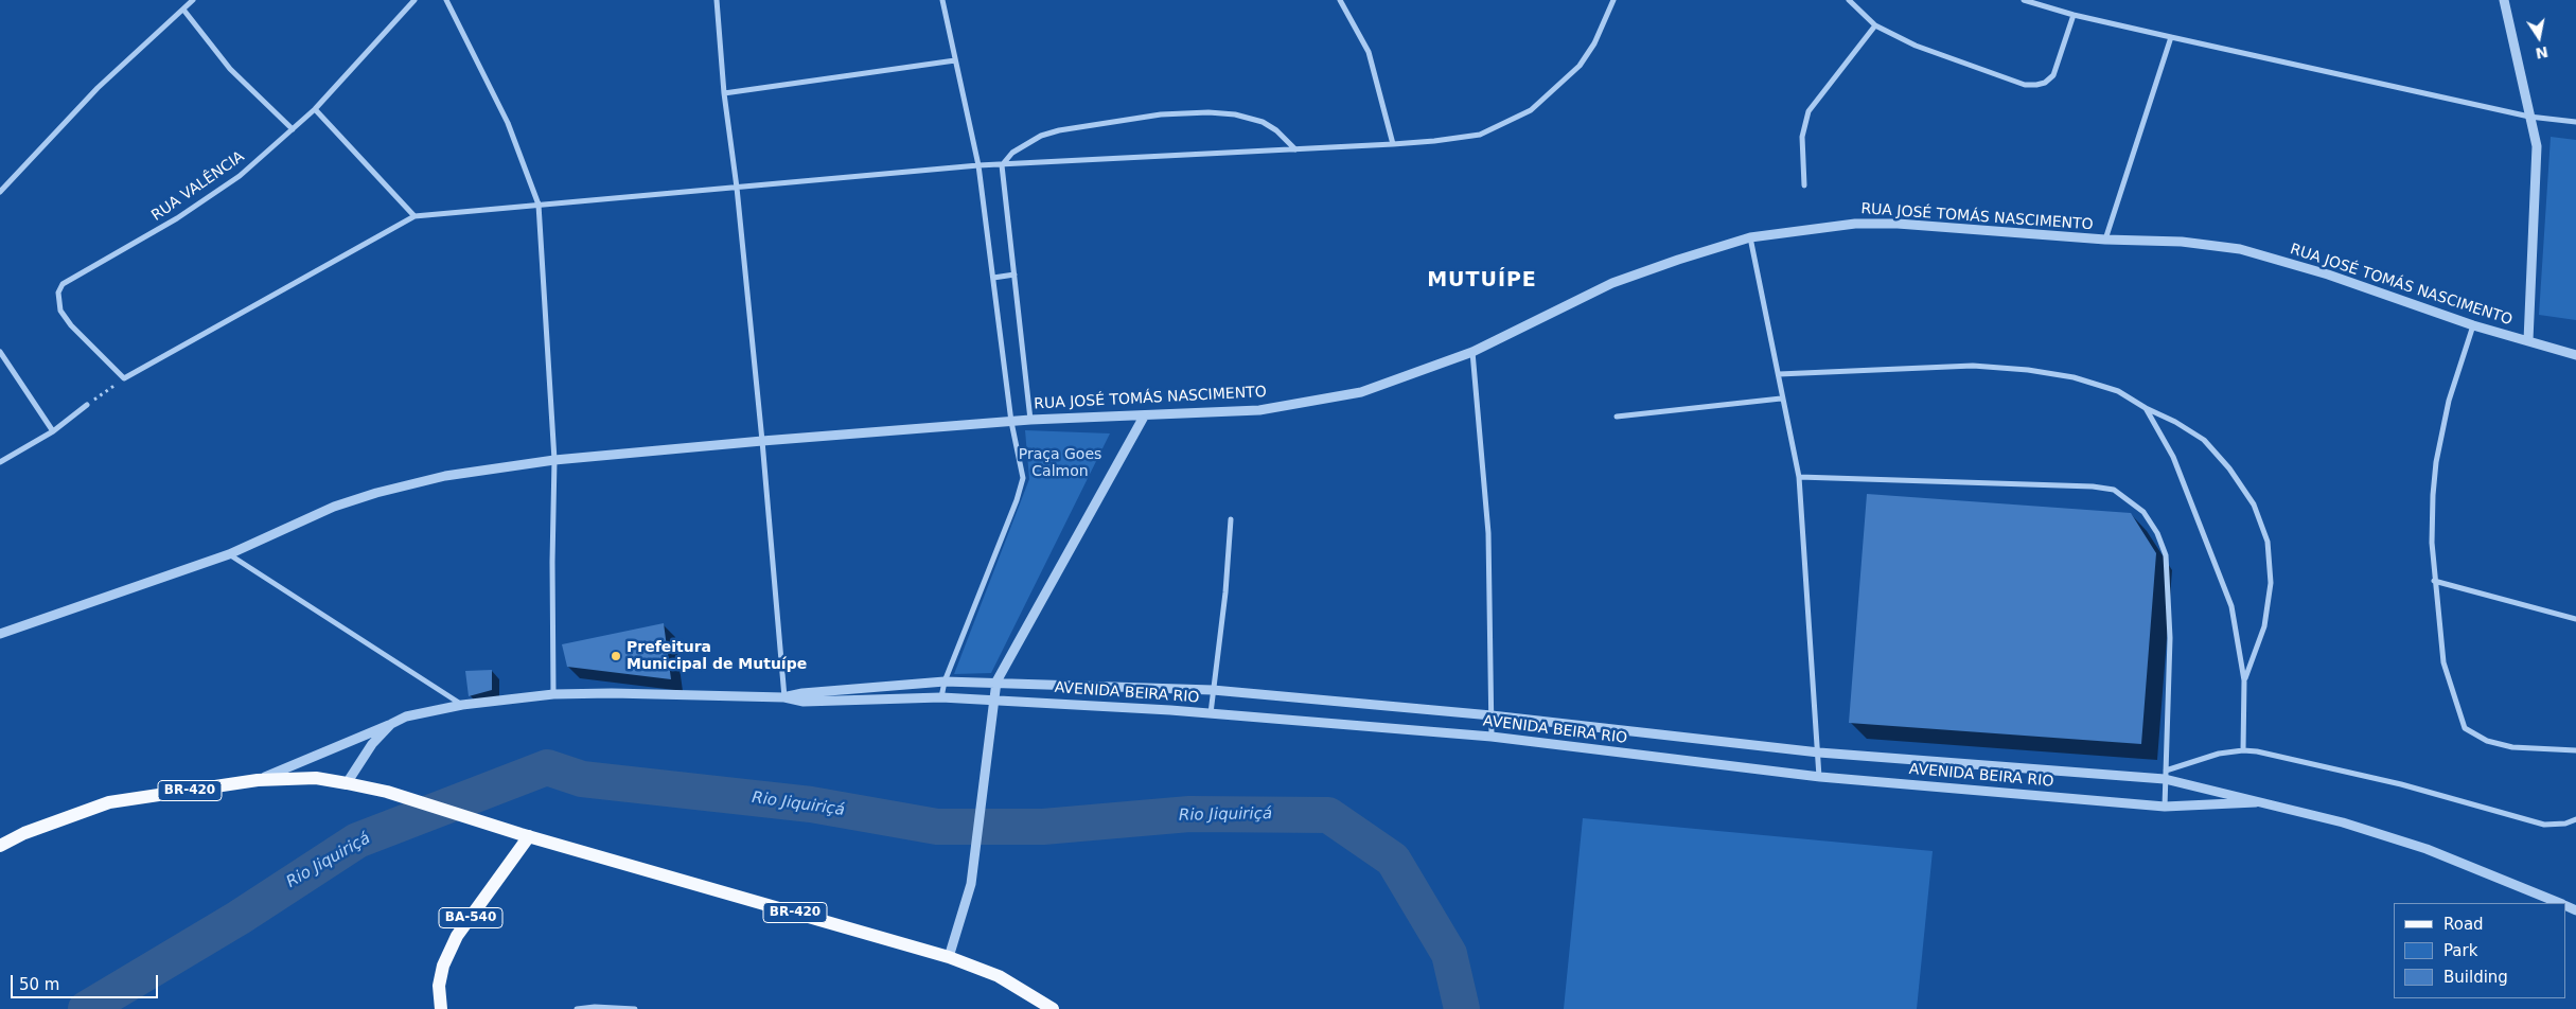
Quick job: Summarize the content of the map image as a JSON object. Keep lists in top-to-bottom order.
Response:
{
  "streets": {
    "main road": ["BR-420", "BA-540"],
    "street": ["RUA VALÊNCIA", "RUA JOSÉ TOMÁS NASCIMENTO", "AVENIDA BEIRA RIO"]
  },
  "crossings": [
    ["BR-420", "BA-540"]
  ],
  "districts": ["MUTUÍPE"],
  "water": ["Rio Jiquiriçá"],
  "parks": ["Praça Goes Calmon"],
  "places": ["Prefeitura Municipal de Mutuípe"],
  "legend": ["Road", "Park", "Building"],
  "scale_bar": "50 m",
  "north": "bottom"
}
